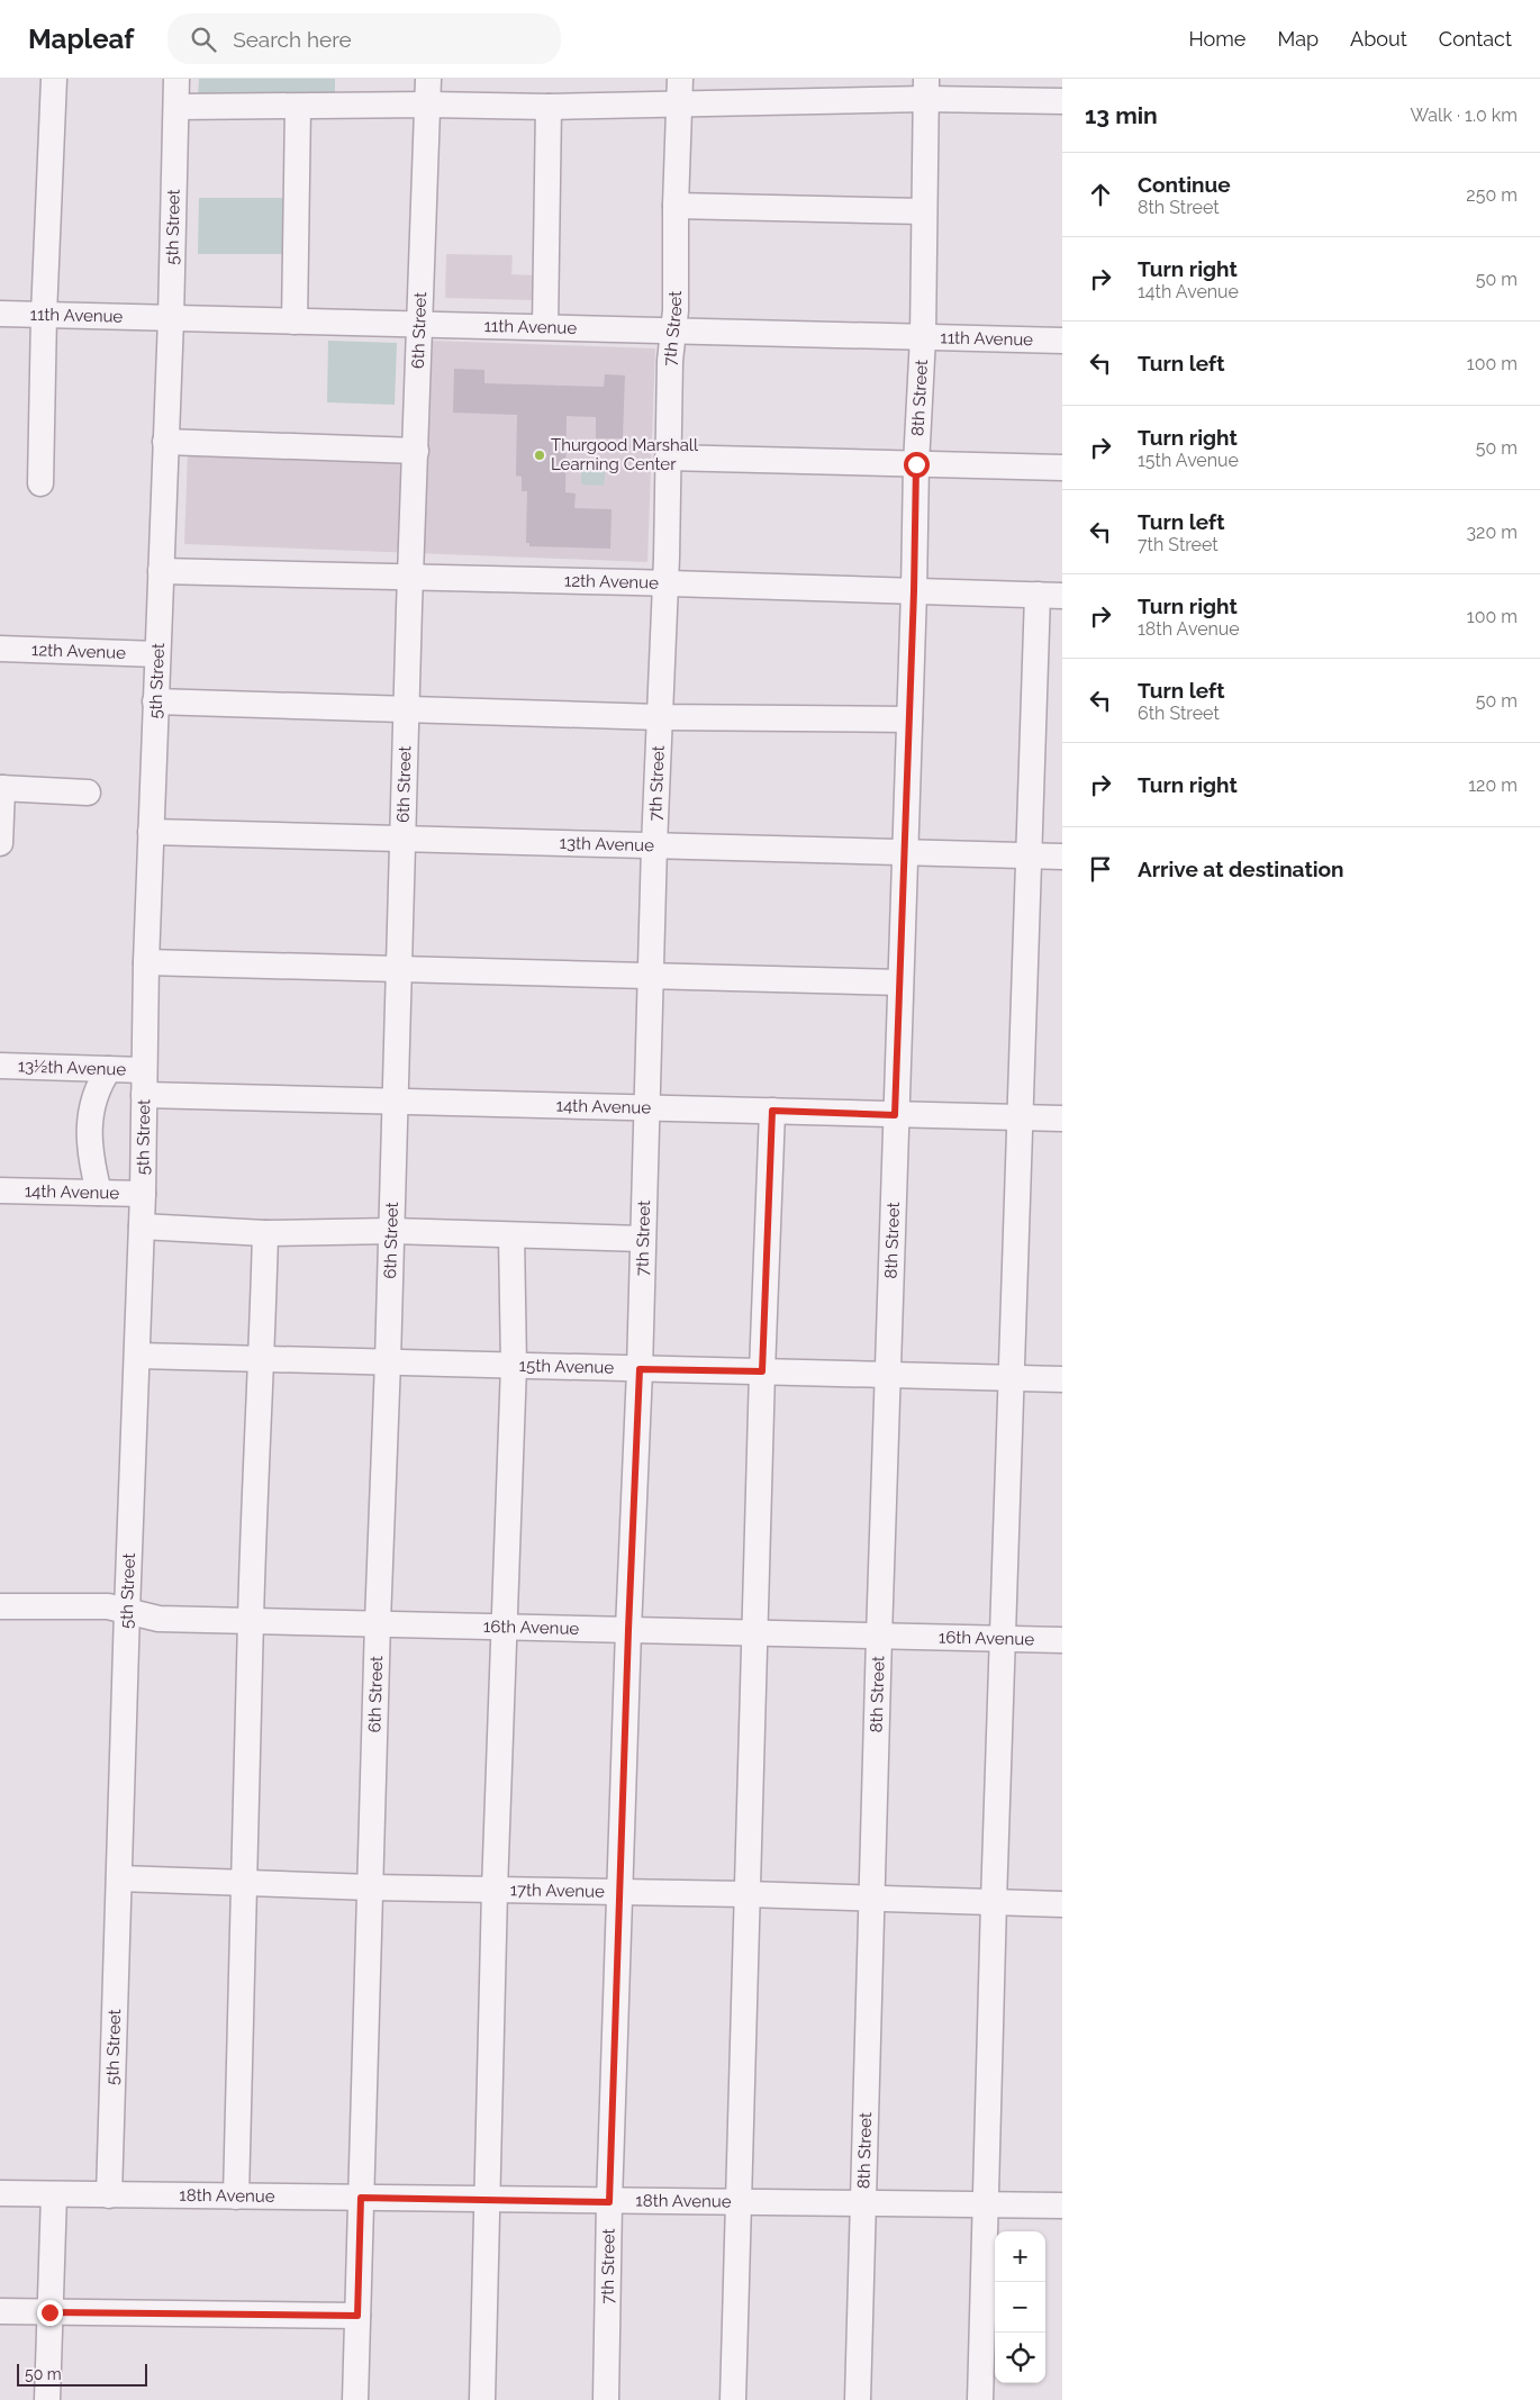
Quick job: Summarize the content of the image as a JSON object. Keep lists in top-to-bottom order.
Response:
{
  "streets": {
    "street": [
      "5th Street",
      "11th Avenue",
      "6th Street",
      "7th Street",
      "8th Street",
      "12th Avenue",
      "13th Avenue",
      "13½th Avenue",
      "14th Avenue",
      "15th Avenue",
      "16th Avenue",
      "17th Avenue",
      "18th Avenue"
    ]
  },
  "crossings": [
    ["5th Street", "11th Avenue"],
    ["5th Street", "12th Avenue"],
    ["5th Street", "13th Avenue"],
    ["5th Street", "13½th Avenue"],
    ["5th Street", "14th Avenue"],
    ["5th Street", "15th Avenue"],
    ["5th Street", "16th Avenue"],
    ["5th Street", "17th Avenue"],
    ["5th Street", "18th Avenue"],
    ["11th Avenue", "6th Street"],
    ["11th Avenue", "7th Street"],
    ["11th Avenue", "8th Street"],
    ["6th Street", "12th Avenue"],
    ["6th Street", "13th Avenue"],
    ["6th Street", "14th Avenue"],
    ["6th Street", "15th Avenue"],
    ["6th Street", "16th Avenue"],
    ["6th Street", "17th Avenue"],
    ["6th Street", "18th Avenue"],
    ["7th Street", "12th Avenue"],
    ["7th Street", "13th Avenue"],
    ["7th Street", "14th Avenue"],
    ["7th Street", "15th Avenue"],
    ["7th Street", "16th Avenue"],
    ["7th Street", "17th Avenue"],
    ["7th Street", "18th Avenue"],
    ["8th Street", "12th Avenue"],
    ["8th Street", "13th Avenue"],
    ["8th Street", "14th Avenue"],
    ["8th Street", "15th Avenue"],
    ["8th Street", "16th Avenue"],
    ["8th Street", "17th Avenue"],
    ["8th Street", "18th Avenue"],
    ["13½th Avenue", "14th Avenue"]
  ],
  "places": ["Thurgood Marshall Learning Center"],
  "scale_bar": "50 m",
  "page": {
    "header": "Mapleaf",
    "search": "Search here",
    "nav": [
      "Home",
      "Map",
      "About",
      "Contact"
    ],
    "heading": ["13 min", "Walk · 1.0 km"],
    "list": [
      ["Continue", "8th Street", "250 m"],
      ["Turn right", "14th Avenue", "50 m"],
      ["Turn left", "100 m"],
      ["Turn right", "15th Avenue", "50 m"],
      ["Turn left", "7th Street", "320 m"],
      ["Turn right", "18th Avenue", "100 m"],
      ["Turn left", "6th Street", "50 m"],
      ["Turn right", "120 m"],
      "Arrive at destination"
    ],
    "map_buttons": ["+", "−"],
    "scale": "50 m"
  }
}
